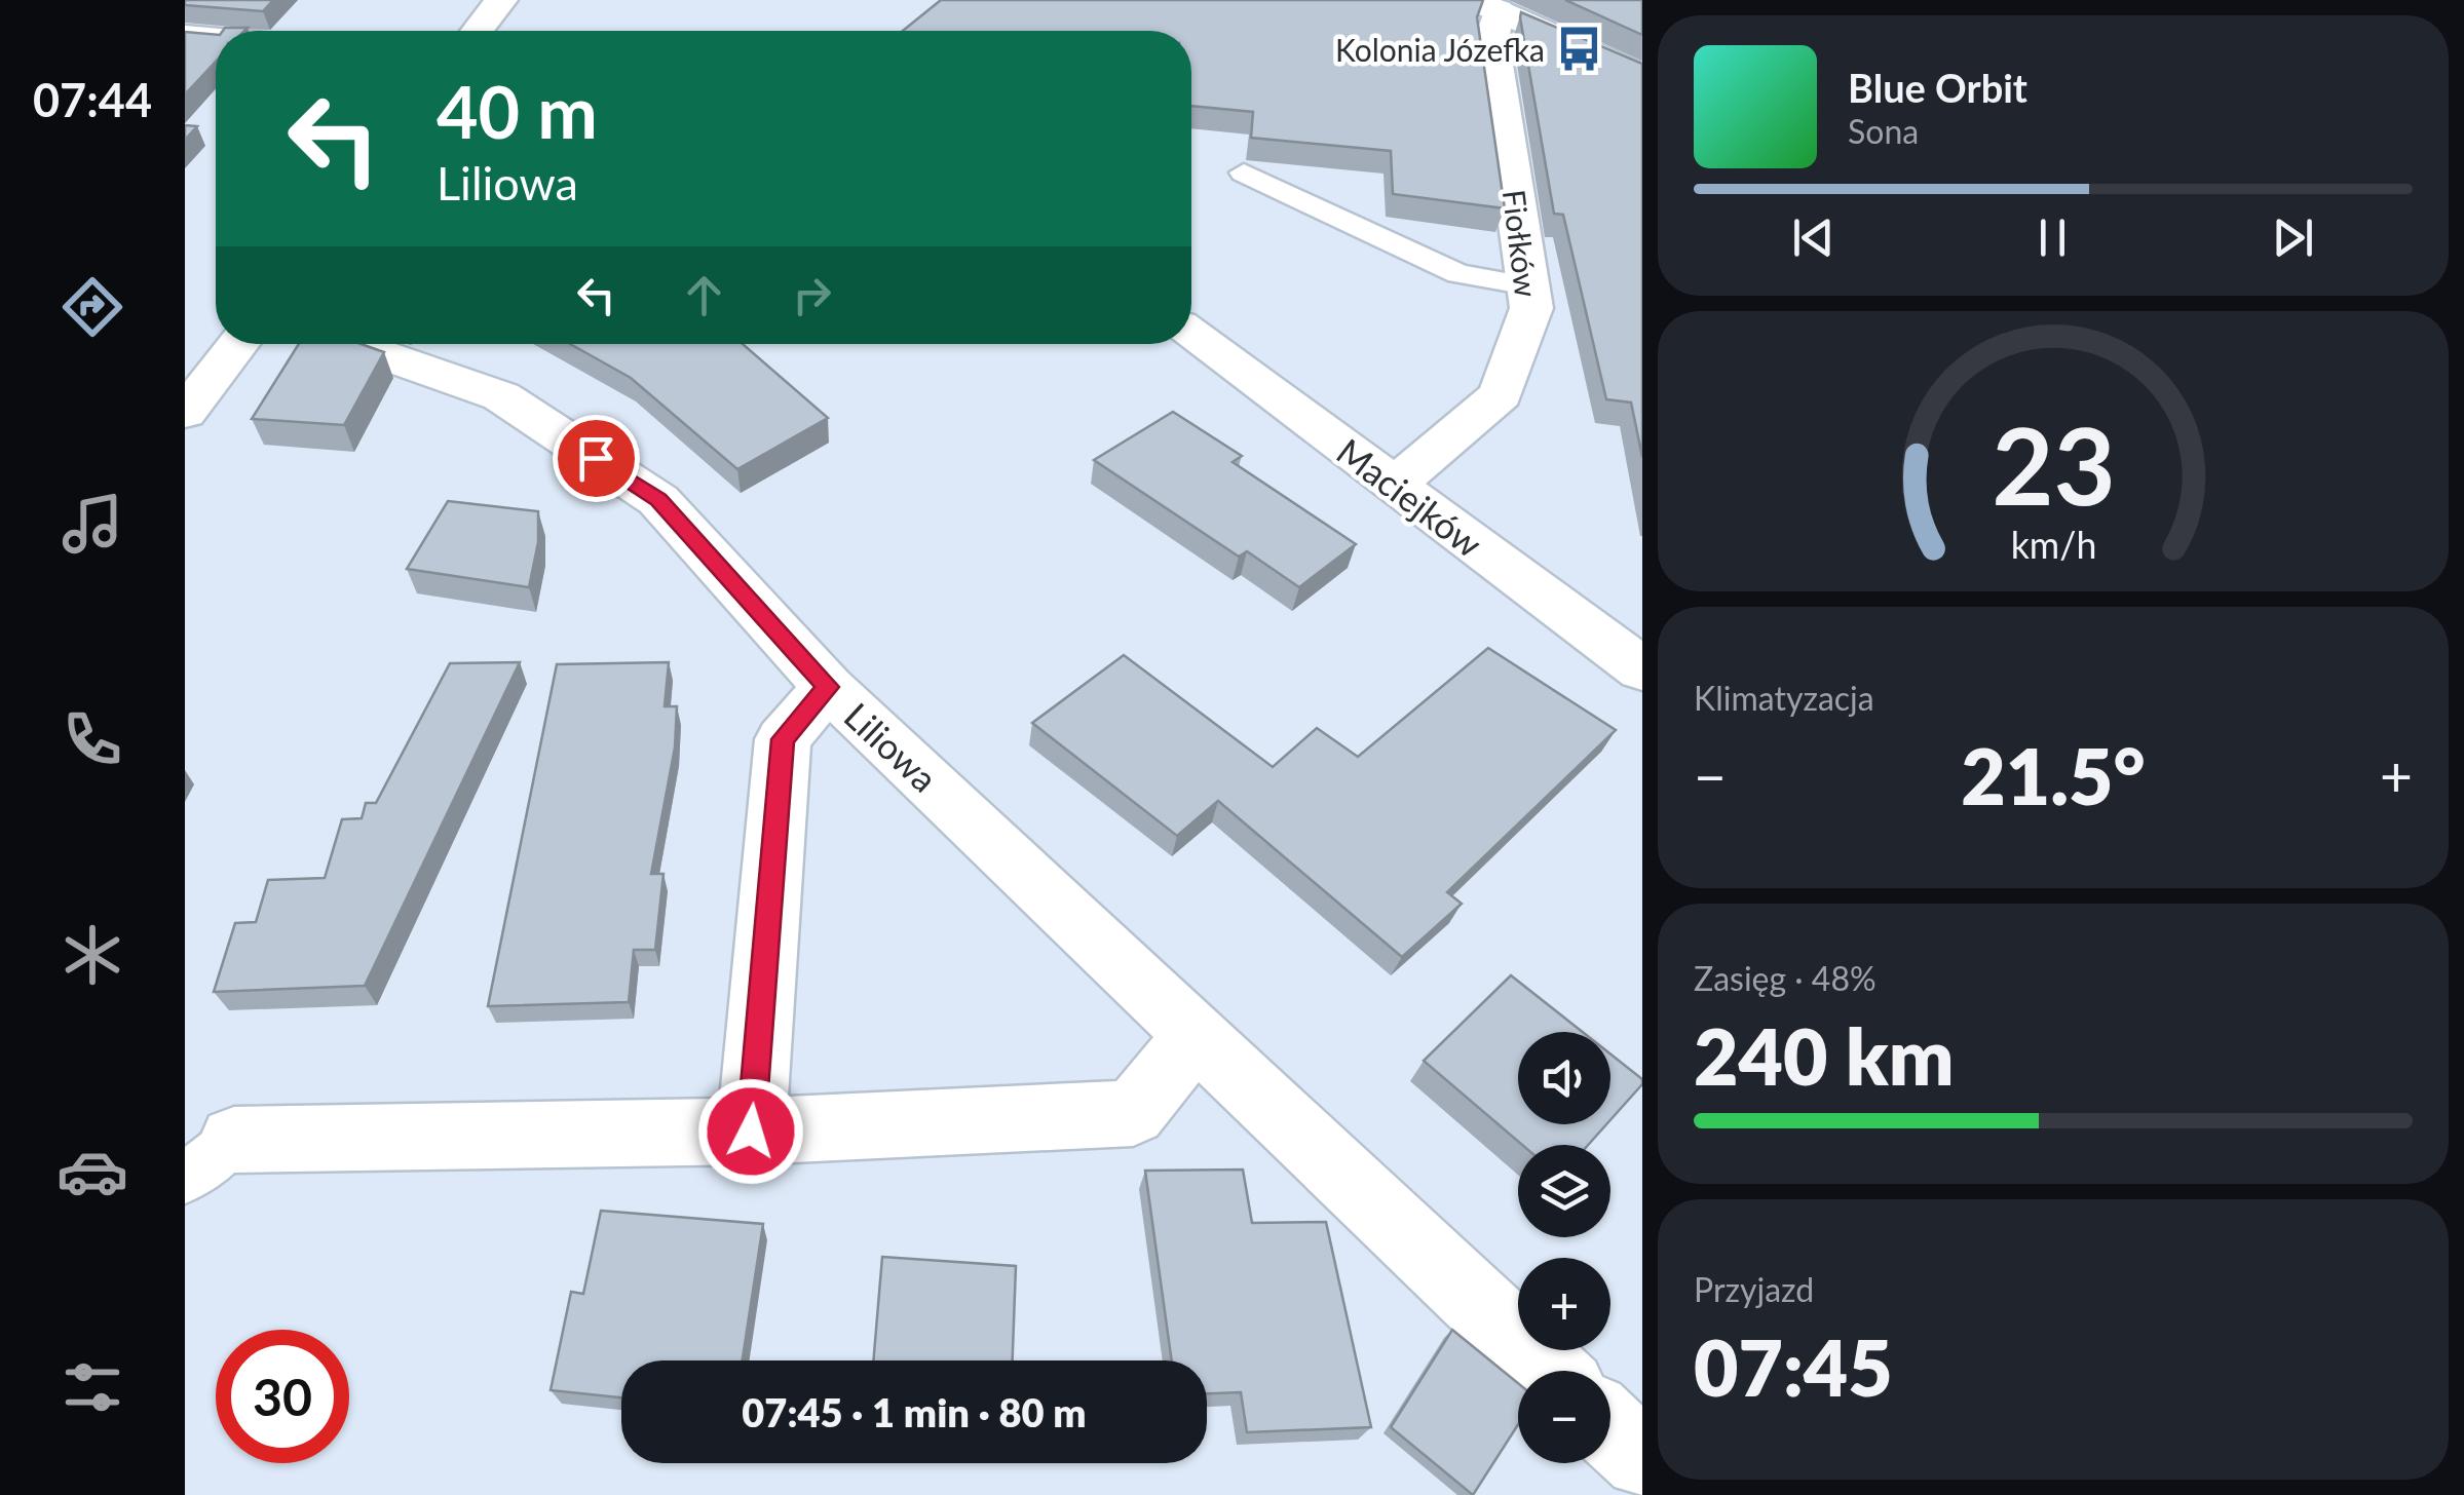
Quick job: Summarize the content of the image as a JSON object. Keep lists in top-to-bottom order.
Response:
{
  "streets": {
    "street": ["Fiołków", "Maciejków", "Liliowa"]
  },
  "crossings": [
    ["Fiołków", "Maciejków"]
  ],
  "places": {
    "bus stop": ["Kolonia Józefka"]
  },
  "page": {
    "tabs": "07:44",
    "turn": ["40 m", "Liliowa"],
    "song": ["Blue Orbit", "Sona"],
    "tile": [
      "Klimatyzacja",
      ["Zasięg · 48%", "240 km"],
      ["Przyjazd", "07:45"]
    ],
    "heat": ["−", "21.5°", "+"],
    "map_buttons": ["+", "−"],
    "limit": "30",
    "trip": "07:45 · 1 min · 80 m",
    "gauge": ["23", "km/h"]
  }
}
